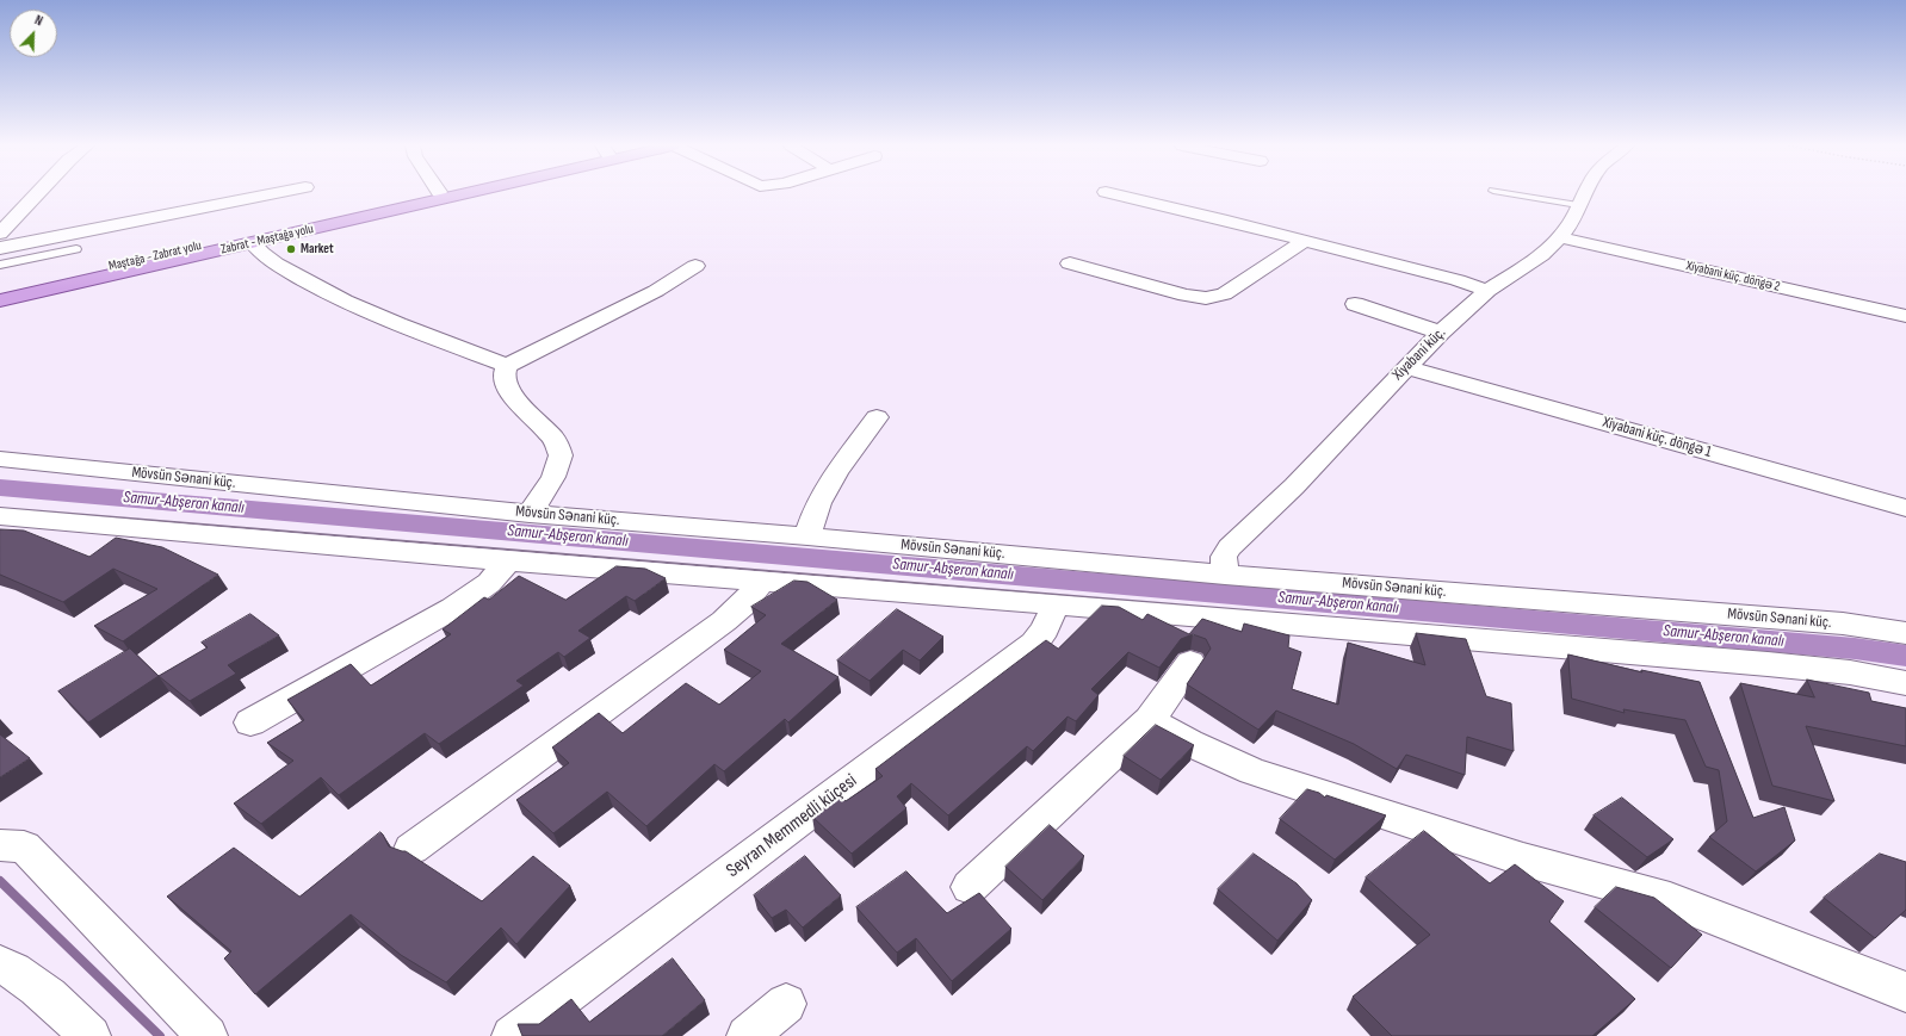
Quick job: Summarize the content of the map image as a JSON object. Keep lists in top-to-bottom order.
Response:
{
  "streets": {
    "main road": ["Zabrat - Maştağa yolu", "Maştağa - Zabrat yolu"],
    "street": [
      "Xiyabani küç. döngə 2",
      "Xiyabani küç.",
      "Xiyabani küç. döngə 1",
      "Mövsün Sənani küç.",
      "Seyran Memmedli küçesi"
    ]
  },
  "crossings": [
    ["Xiyabani küç. döngə 2", "Xiyabani küç."],
    ["Xiyabani küç.", "Xiyabani küç. döngə 1"],
    ["Xiyabani küç.", "Mövsün Sənani küç."]
  ],
  "water": ["Samur-Abşeron kanalı"],
  "places": ["Market"],
  "north": "top right"
}
